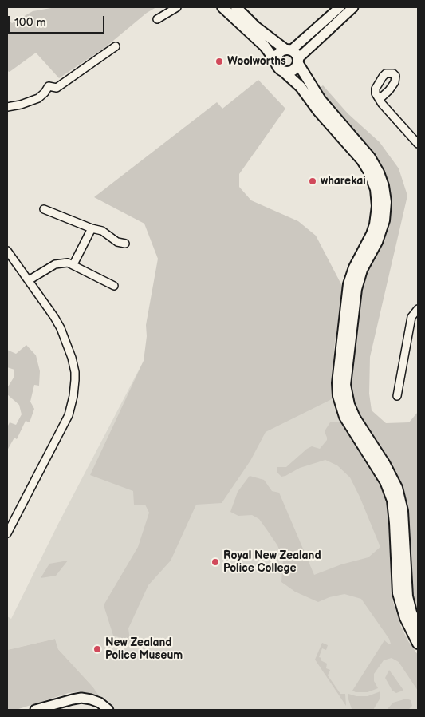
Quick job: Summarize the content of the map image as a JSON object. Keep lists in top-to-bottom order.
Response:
{
  "places": [
    "Woolworths",
    "wharekai",
    "Royal New Zealand Police College",
    "New Zealand Police Museum"
  ],
  "scale_bar": "100 m"
}
